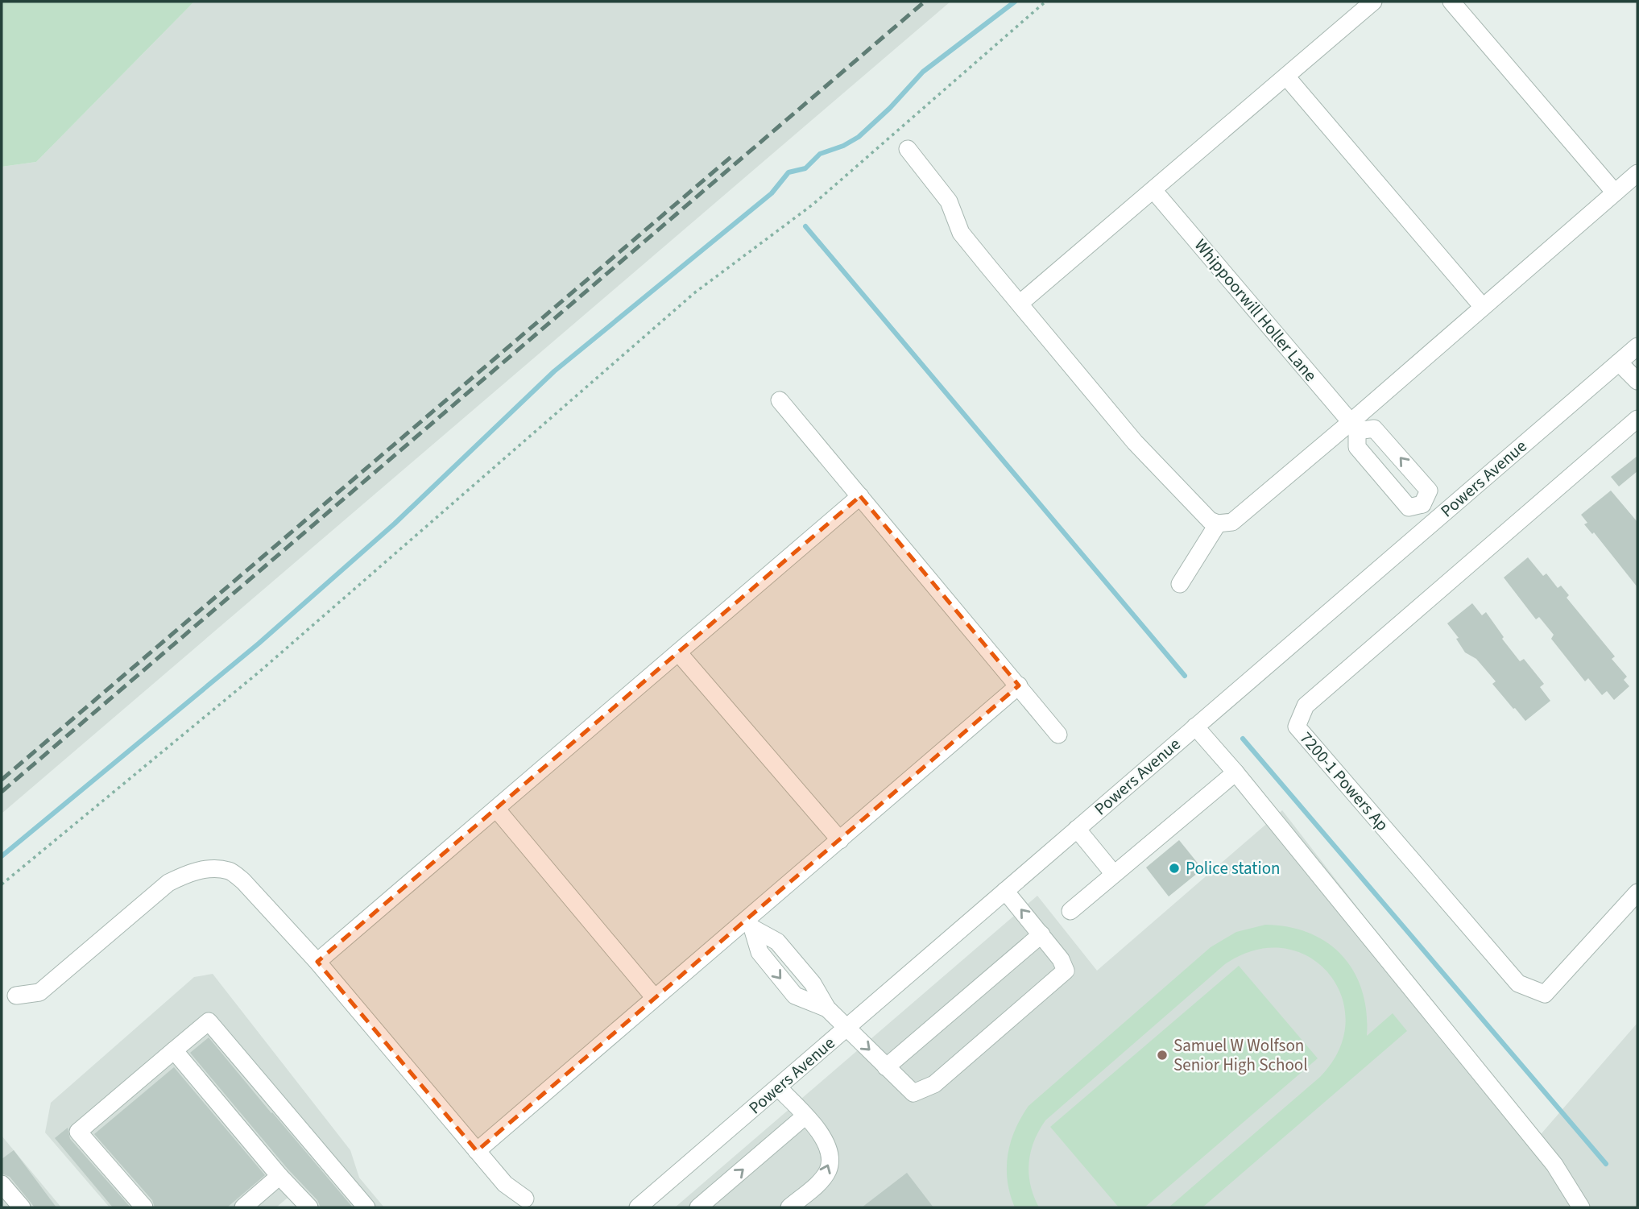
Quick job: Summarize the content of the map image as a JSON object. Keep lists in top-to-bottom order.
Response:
{
  "streets": {
    "street": ["Whippoorwill Holler Lane", "Powers Avenue", "7200-1 Powers Ap"]
  },
  "places": ["Police station", "Samuel W Wolfson Senior High School"]
}
